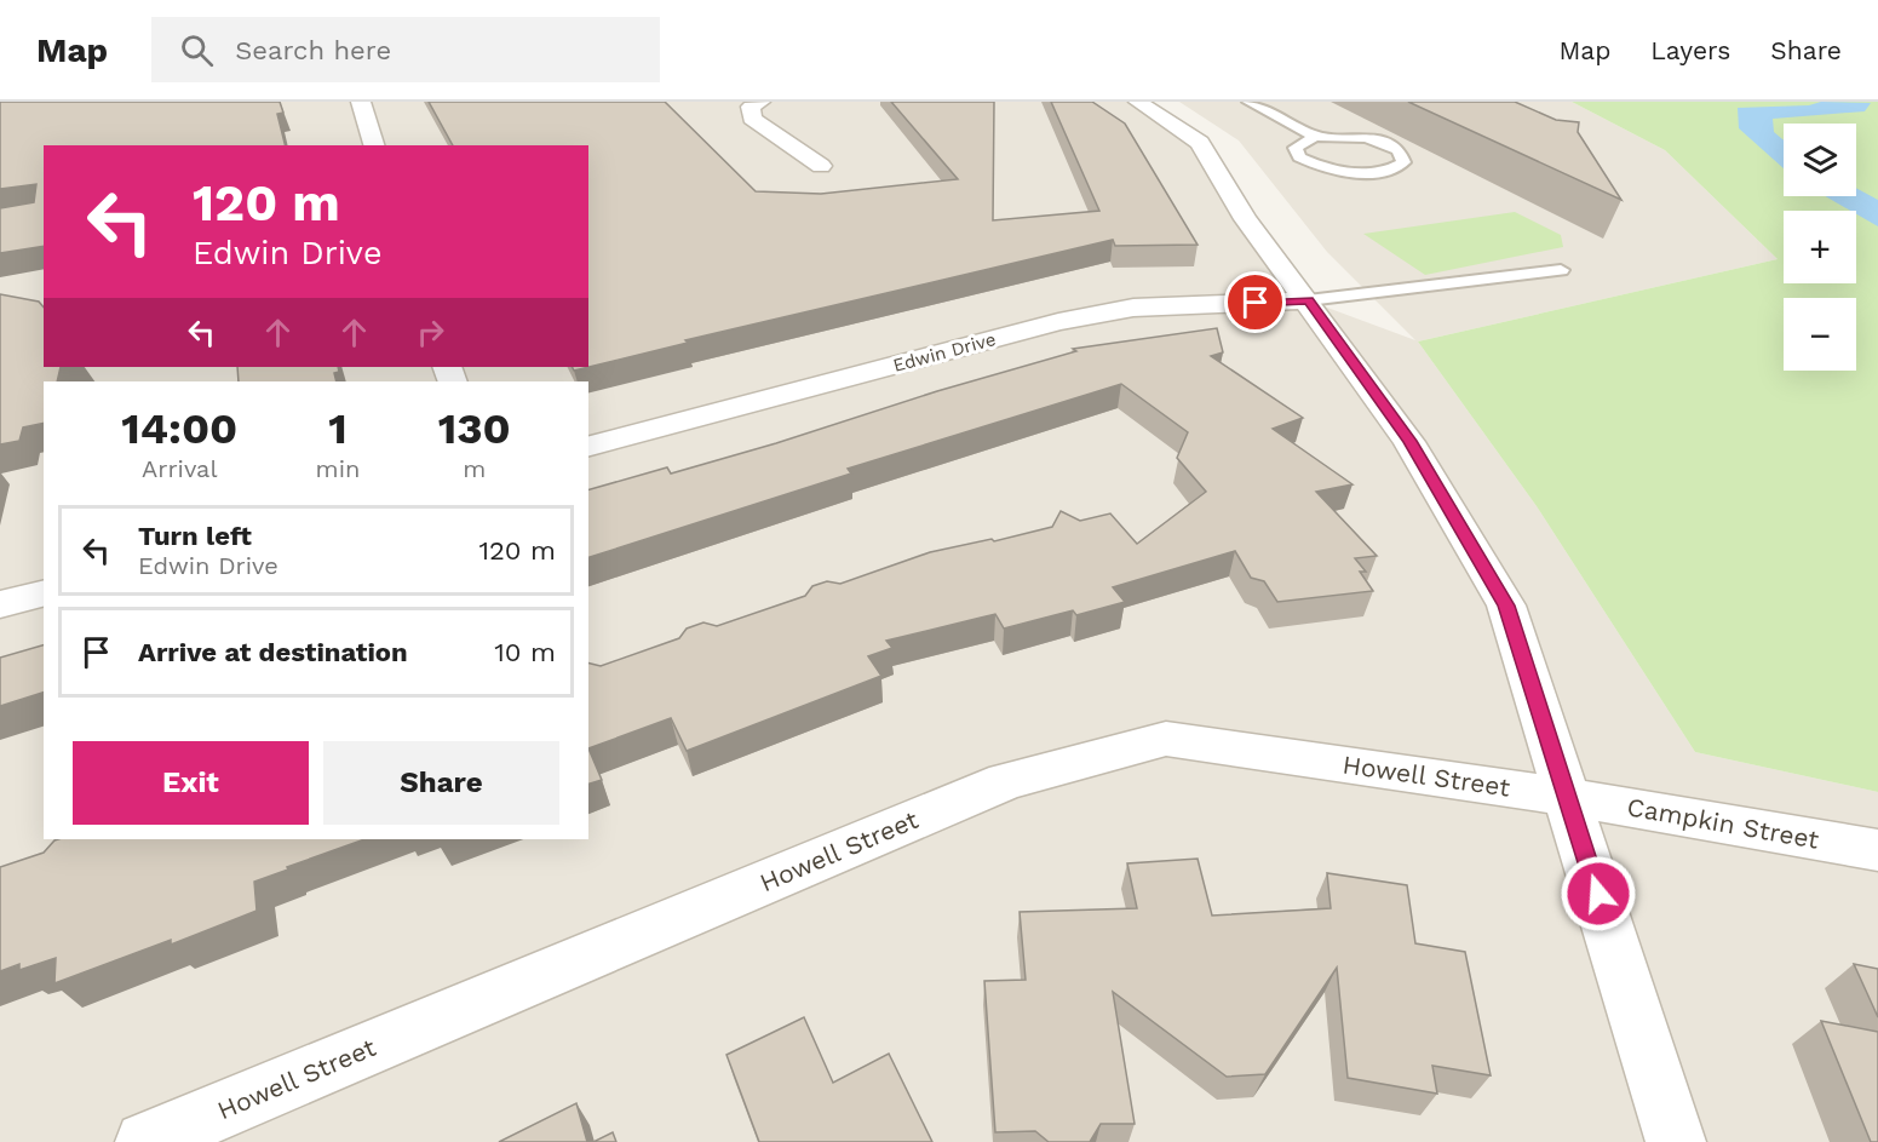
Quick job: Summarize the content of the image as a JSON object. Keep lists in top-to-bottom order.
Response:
{
  "streets": {
    "street": ["Edwin Drive", "Howell Street", "Campkin Street"]
  },
  "crossings": [
    ["Howell Street", "Campkin Street"]
  ],
  "page": {
    "header": "Map",
    "search": "Search here",
    "nav": ["Map", "Layers", "Share"],
    "map_buttons": ["+", "−"],
    "turn": ["120 m", "Edwin Drive"],
    "eta": [
      "14:00",
      "Arrival",
      "1",
      "min",
      "130",
      "m"
    ],
    "list": [
      {
        "name": "Turn left",
        "note": "Edwin Drive",
        "value": "120 m"
      },
      {
        "name": "Arrive at destination",
        "value": "10 m"
      }
    ],
    "buttons": ["Exit", "Share"]
  }
}
